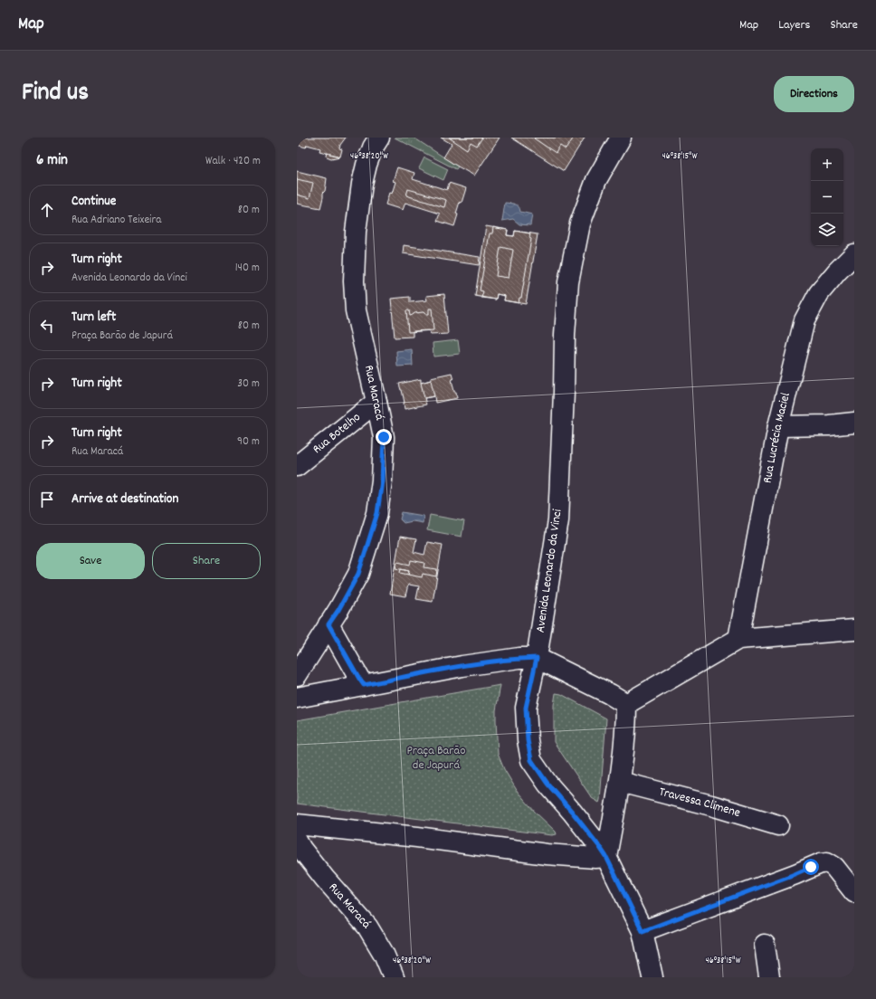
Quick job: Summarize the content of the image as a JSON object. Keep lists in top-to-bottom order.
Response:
{
  "streets": {
    "street": [
      "Rua Maracá",
      "Rua Botelho",
      "Rua Lucrécia Maciel",
      "Avenida Leonardo da Vinci",
      "Travessa Climene"
    ]
  },
  "crossings": [
    ["Rua Maracá", "Rua Botelho"]
  ],
  "parks": ["Praça Barão de Japurá"],
  "page": {
    "header": "Map",
    "nav": ["Map", "Layers", "Share"],
    "title": "Find us",
    "buttons": [
      "Directions",
      ["Save", "Share"]
    ],
    "heading": ["6 min", "Walk · 420 m"],
    "map_buttons": ["+", "−"],
    "list": [
      ["Continue", "Rua Adriano Teixeira", "80 m"],
      ["Turn right", "Avenida Leonardo da Vinci", "140 m"],
      ["Turn left", "Praça Barão de Japurá", "80 m"],
      ["Turn right", "30 m"],
      ["Turn right", "Rua Maracá", "90 m"],
      "Arrive at destination"
    ]
  },
  "coordinates": ["46°38'20\"W", "46°38'15\"W"]
}
